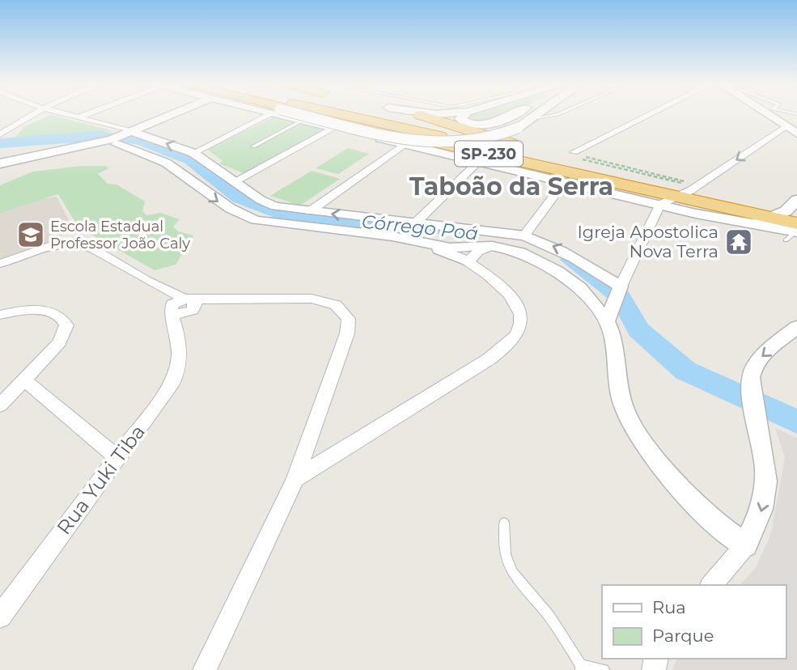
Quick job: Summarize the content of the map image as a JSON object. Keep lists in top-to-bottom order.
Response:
{
  "streets": {
    "highway": ["SP-230"],
    "street": ["Rua Yuki Tiba"]
  },
  "districts": ["Taboão da Serra"],
  "water": ["Córrego Poá"],
  "places": {
    "school or university": ["Escola Estadual Professor João Caly"],
    "temple": ["Igreja Apostolica Nova Terra"]
  },
  "legend": ["Rua", "Parque"]
}
